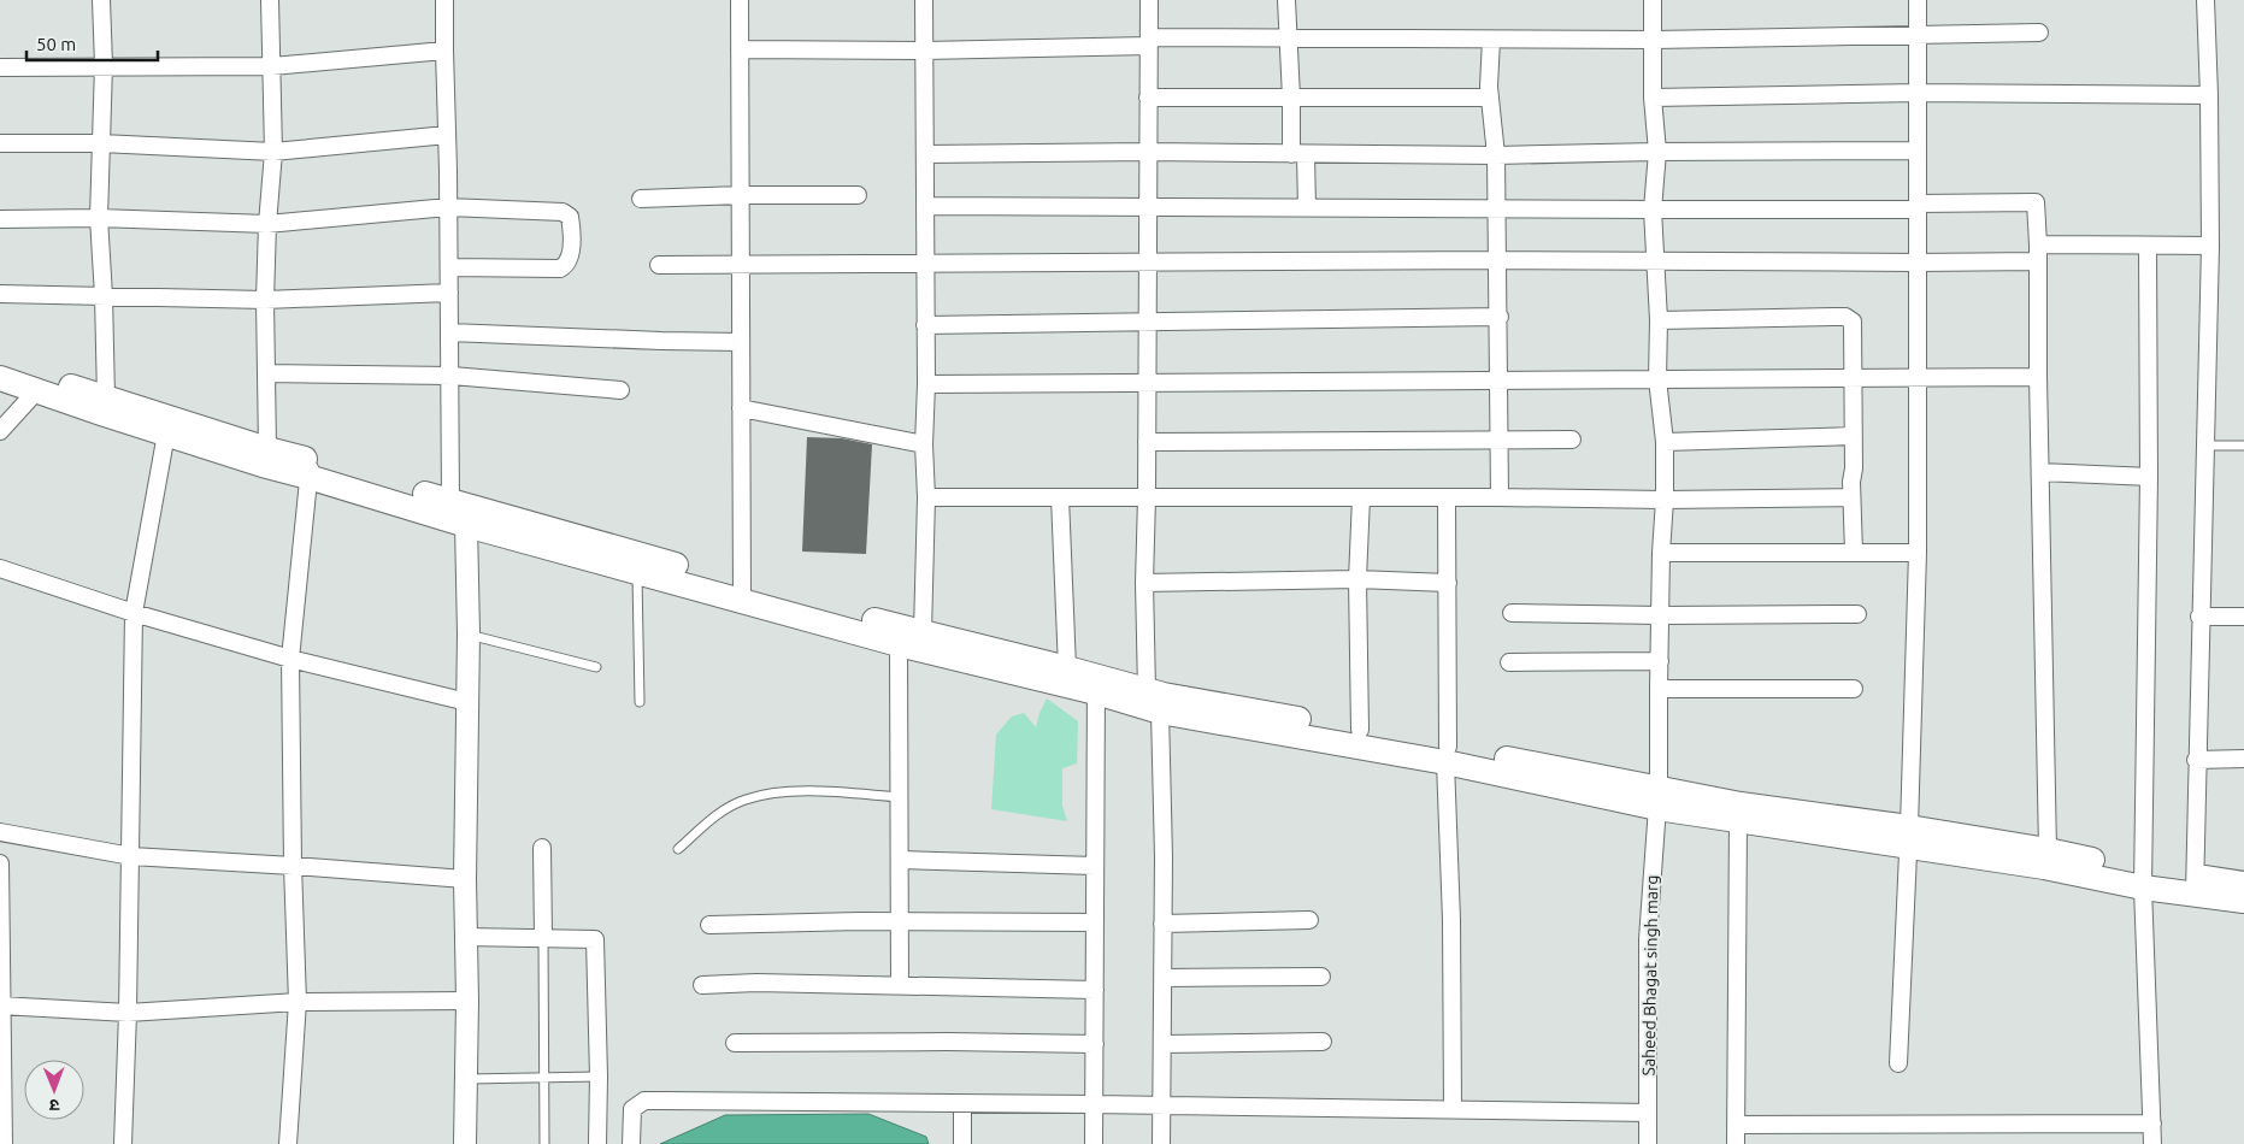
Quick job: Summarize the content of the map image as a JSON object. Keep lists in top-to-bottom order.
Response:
{
  "streets": {
    "street": ["Saheed Bhagat singh marg"]
  },
  "scale_bar": "50 m",
  "north": "bottom"
}
